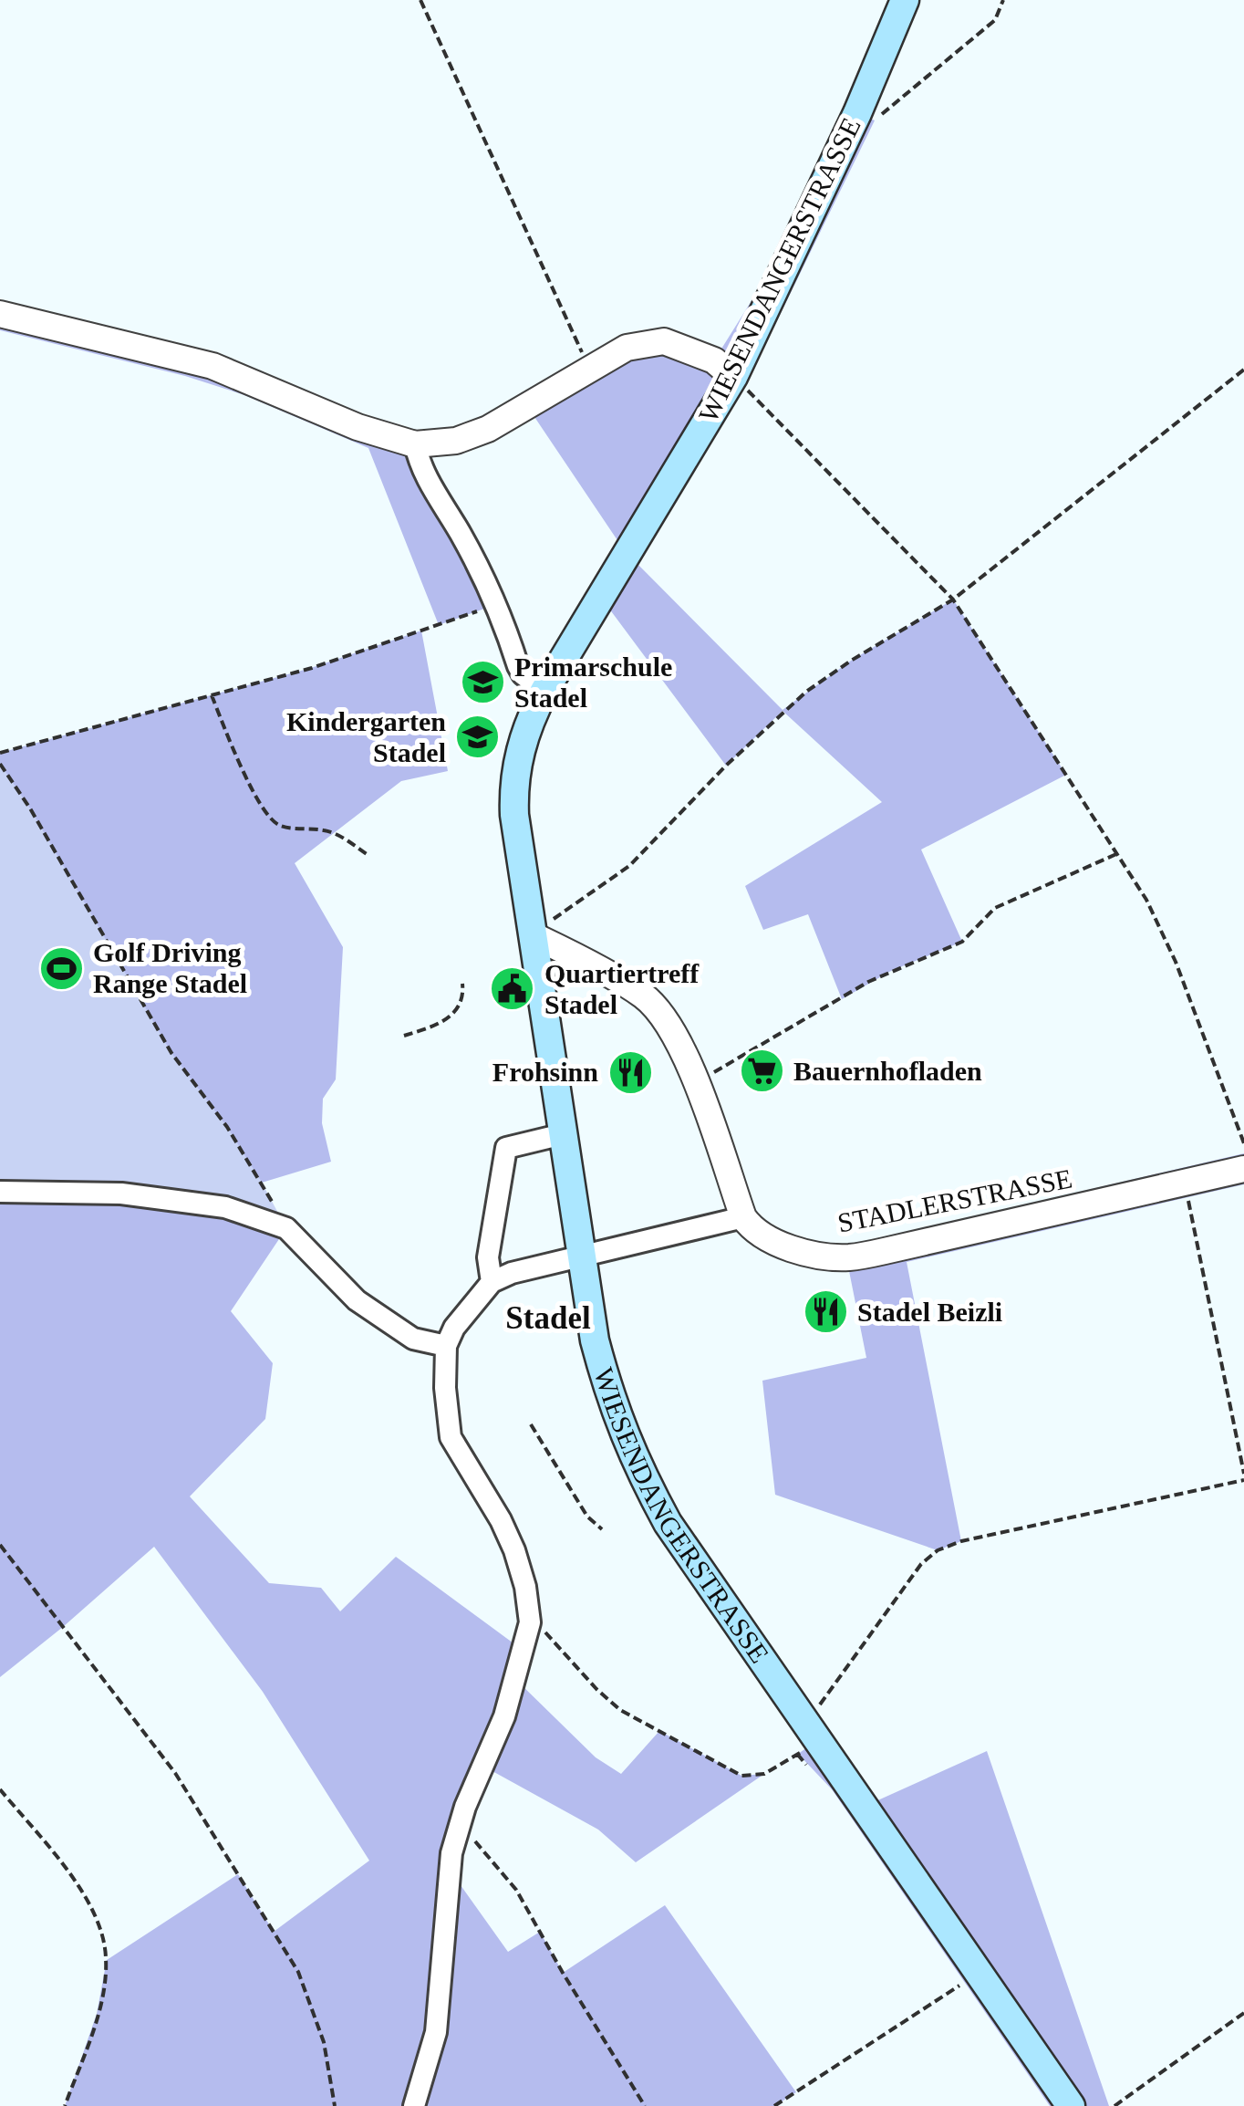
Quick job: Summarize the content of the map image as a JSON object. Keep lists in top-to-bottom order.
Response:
{
  "streets": {
    "main road": ["WIESENDANGERSTRASSE"],
    "street": ["STADLERSTRASSE"]
  },
  "districts": ["Stadel"],
  "places": {
    "school or university": ["Primarschule Stadel", "Kindergarten Stadel"],
    "sports": ["Golf Driving Range Stadel"],
    "public building": ["Quartiertreff Stadel"],
    "supermarket": ["Bauernhofladen"],
    "restaurant": ["Frohsinn", "Stadel Beizli"]
  }
}
